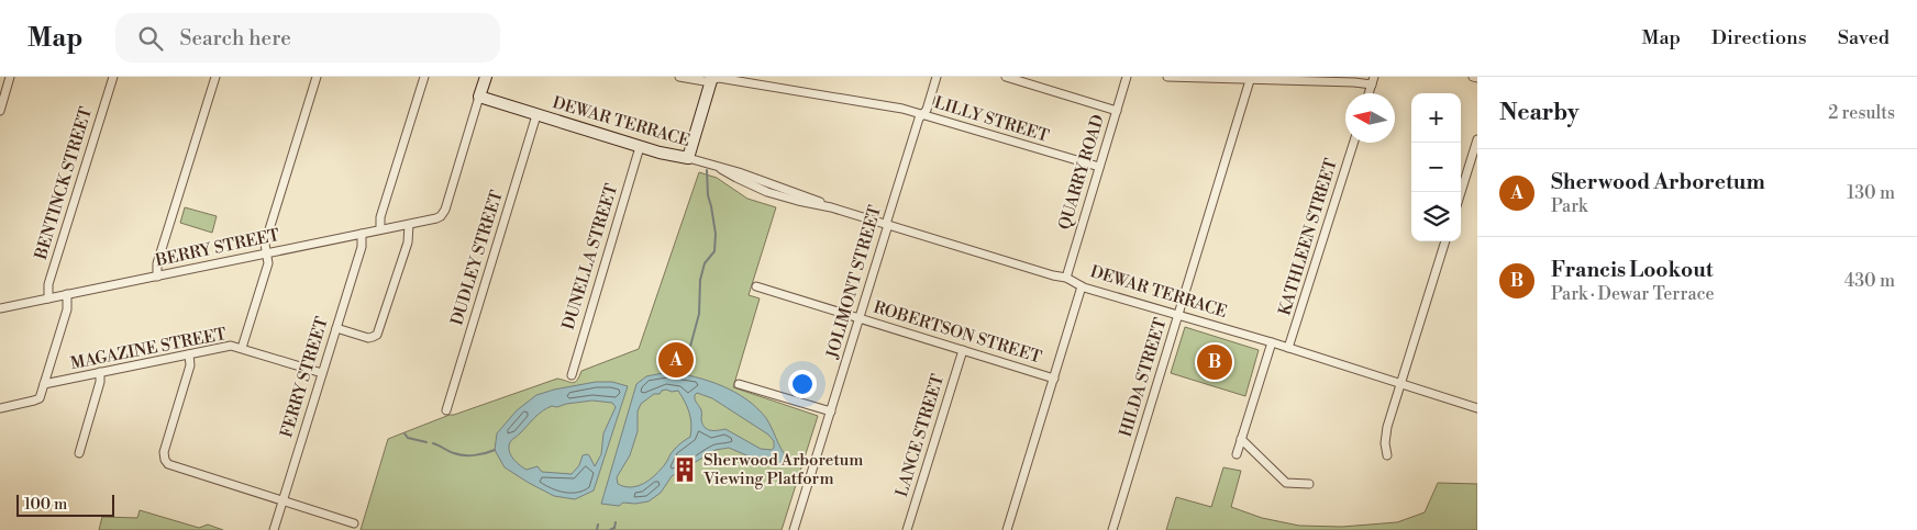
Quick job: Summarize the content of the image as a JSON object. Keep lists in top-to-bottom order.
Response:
{
  "streets": {
    "street": [
      "LILLY STREET",
      "DEWAR TERRACE",
      "QUARRY ROAD",
      "BENTINCK STREET",
      "KATHLEEN STREET",
      "BERRY STREET",
      "DUNELLA STREET",
      "DUDLEY STREET",
      "JOLIMONT STREET",
      "ROBERTSON STREET",
      "MAGAZINE STREET",
      "FERRY STREET",
      "HILDA STREET",
      "LANCE STREET"
    ]
  },
  "crossings": [
    ["LILLY STREET", "QUARRY ROAD"],
    ["LILLY STREET", "JOLIMONT STREET"],
    ["DEWAR TERRACE", "QUARRY ROAD"],
    ["DEWAR TERRACE", "KATHLEEN STREET"],
    ["DEWAR TERRACE", "BERRY STREET"],
    ["DEWAR TERRACE", "DUNELLA STREET"],
    ["DEWAR TERRACE", "DUDLEY STREET"],
    ["DEWAR TERRACE", "JOLIMONT STREET"],
    ["DEWAR TERRACE", "HILDA STREET"],
    ["BENTINCK STREET", "BERRY STREET"],
    ["BERRY STREET", "FERRY STREET"],
    ["JOLIMONT STREET", "ROBERTSON STREET"],
    ["ROBERTSON STREET", "LANCE STREET"],
    ["MAGAZINE STREET", "FERRY STREET"]
  ],
  "places": {
    "building": ["Sherwood Arboretum Viewing Platform"]
  },
  "scale_bar": "100 m",
  "north": "left",
  "page": {
    "header": "Map",
    "search": "Search here",
    "nav": ["Map", "Directions", "Saved"],
    "heading": ["Nearby", "2 results"],
    "map_buttons": ["+", "−"],
    "list": [
      {
        "mark": "A",
        "name": "Sherwood Arboretum",
        "note": "Park",
        "value": "130 m"
      },
      {
        "mark": "B",
        "name": "Francis Lookout",
        "note": "Park · Dewar Terrace",
        "value": "430 m"
      }
    ],
    "pins": ["A", "B"],
    "scale": "100 m"
  }
}
